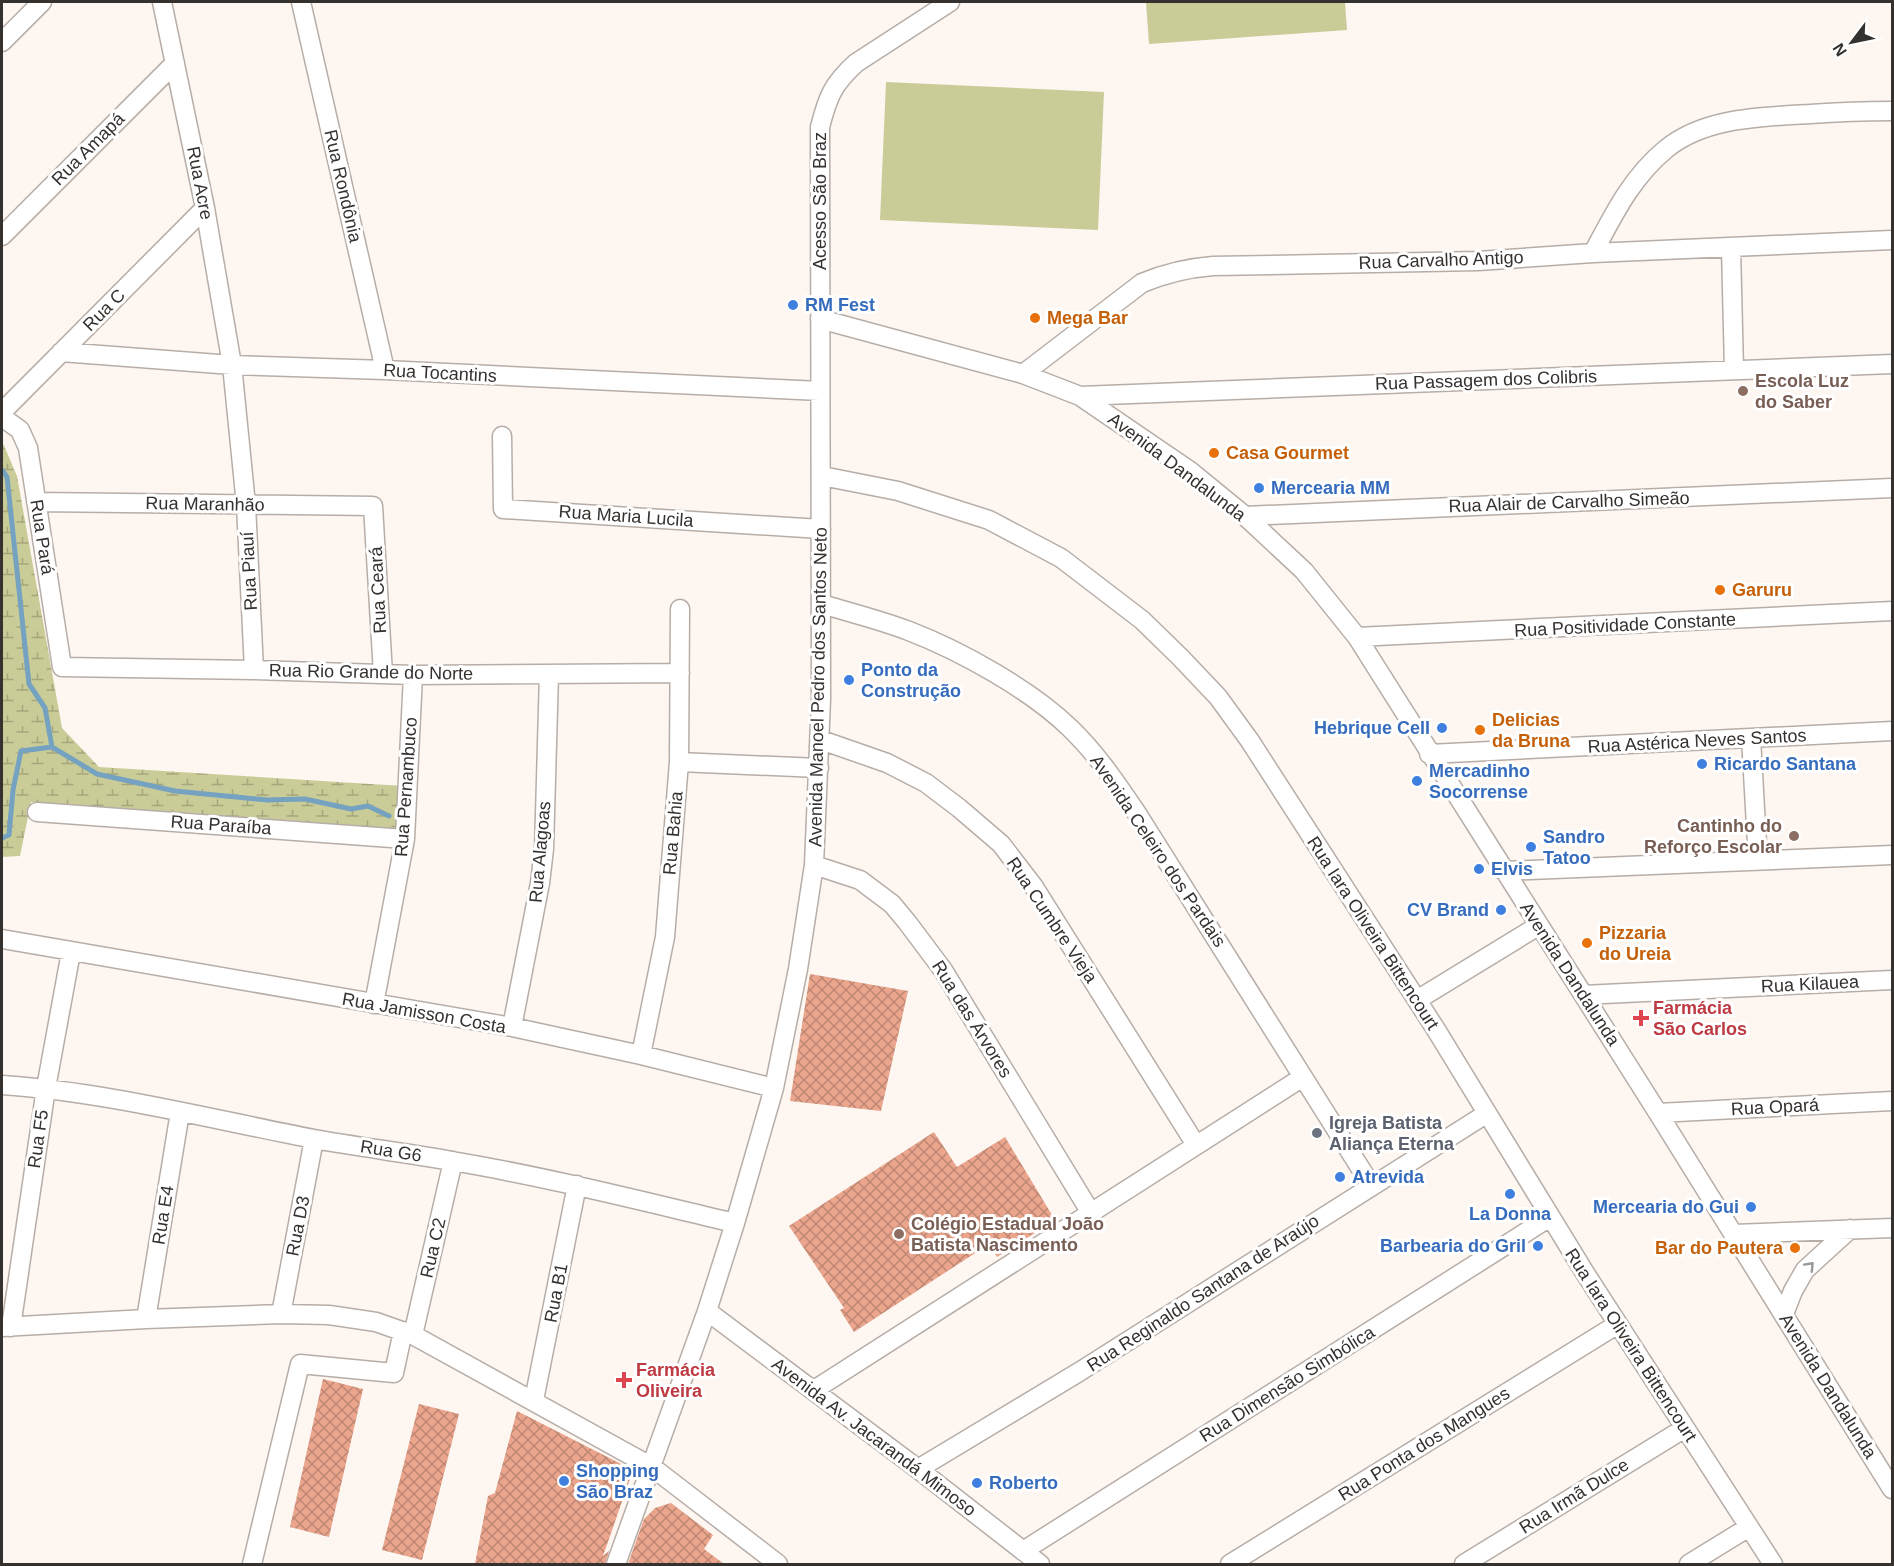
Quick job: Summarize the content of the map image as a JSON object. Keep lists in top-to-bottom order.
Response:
{
  "streets": {
    "street": [
      "Rua Amapá",
      "Rua Acre",
      "Rua Rondônia",
      "Acesso São Braz",
      "Rua Carvalho Antigo",
      "Rua C",
      "Rua Tocantins",
      "Rua Passagem dos Colibris",
      "Avenida Dandalunda",
      "Rua Alair de Carvalho Simeão",
      "Rua Maranhão",
      "Rua Maria Lucila",
      "Rua Pará",
      "Rua Piauí",
      "Rua Ceará",
      "Rua Positividade Constante",
      "Rua Rio Grande do Norte",
      "Avenida Manoel Pedro dos Santos Neto",
      "Rua Astérica Neves Santos",
      "Rua Pernambuco",
      "Rua Paraíba",
      "Rua Bahia",
      "Avenida Celeiro dos Pardais",
      "Rua Alagoas",
      "Rua Cumbre Vieja",
      "Rua Iara Oliveira Bittencourt",
      "Rua Kilauea",
      "Rua Jamisson Costa",
      "Rua das Árvores",
      "Rua Opará",
      "Rua F5",
      "Rua G6",
      "Rua E4",
      "Rua D3",
      "Rua C2",
      "Rua B1",
      "Rua Reginaldo Santana de Araújo",
      "Rua Dimensão Simbólica",
      "Avenida Av. Jacarandá Mimoso",
      "Rua Ponta dos Mangues",
      "Rua Irmã Dulce"
    ]
  },
  "crossings": [
    ["Rua Amapá", "Rua Acre"],
    ["Rua Acre", "Rua C"],
    ["Rua Acre", "Rua Tocantins"],
    ["Rua Acre", "Rua Piauí"],
    ["Rua Rondônia", "Rua Tocantins"],
    ["Acesso São Braz", "Avenida Dandalunda"],
    ["Acesso São Braz", "Avenida Manoel Pedro dos Santos Neto"],
    ["Rua Carvalho Antigo", "Avenida Dandalunda"],
    ["Rua C", "Rua Tocantins"],
    ["Rua Tocantins", "Rua Piauí"],
    ["Rua Tocantins", "Avenida Manoel Pedro dos Santos Neto"],
    ["Rua Passagem dos Colibris", "Avenida Dandalunda"],
    ["Avenida Dandalunda", "Rua Alair de Carvalho Simeão"],
    ["Avenida Dandalunda", "Rua Positividade Constante"],
    ["Avenida Dandalunda", "Avenida Manoel Pedro dos Santos Neto"],
    ["Avenida Dandalunda", "Rua Astérica Neves Santos"],
    ["Avenida Dandalunda", "Rua Kilauea"],
    ["Avenida Dandalunda", "Rua Opará"],
    ["Rua Maranhão", "Rua Pará"],
    ["Rua Maranhão", "Rua Piauí"],
    ["Rua Maranhão", "Rua Ceará"],
    ["Rua Maria Lucila", "Avenida Manoel Pedro dos Santos Neto"],
    ["Rua Pará", "Rua Rio Grande do Norte"],
    ["Rua Piauí", "Rua Rio Grande do Norte"],
    ["Rua Ceará", "Rua Rio Grande do Norte"],
    ["Rua Rio Grande do Norte", "Rua Pernambuco"],
    ["Rua Rio Grande do Norte", "Rua Bahia"],
    ["Rua Rio Grande do Norte", "Rua Alagoas"],
    ["Avenida Manoel Pedro dos Santos Neto", "Avenida Celeiro dos Pardais"],
    ["Avenida Manoel Pedro dos Santos Neto", "Rua Cumbre Vieja"],
    ["Avenida Manoel Pedro dos Santos Neto", "Rua Iara Oliveira Bittencourt"],
    ["Avenida Manoel Pedro dos Santos Neto", "Rua Jamisson Costa"],
    ["Avenida Manoel Pedro dos Santos Neto", "Rua das Árvores"],
    ["Avenida Manoel Pedro dos Santos Neto", "Rua G6"],
    ["Avenida Manoel Pedro dos Santos Neto", "Avenida Av. Jacarandá Mimoso"],
    ["Rua Pernambuco", "Rua Paraíba"],
    ["Rua Pernambuco", "Rua Jamisson Costa"],
    ["Rua Bahia", "Rua Jamisson Costa"],
    ["Avenida Celeiro dos Pardais", "Rua Reginaldo Santana de Araújo"],
    ["Rua Alagoas", "Rua Jamisson Costa"],
    ["Rua Iara Oliveira Bittencourt", "Rua Reginaldo Santana de Araújo"],
    ["Rua Iara Oliveira Bittencourt", "Rua Dimensão Simbólica"],
    ["Rua Iara Oliveira Bittencourt", "Rua Ponta dos Mangues"],
    ["Rua Iara Oliveira Bittencourt", "Rua Irmã Dulce"],
    ["Rua Jamisson Costa", "Rua F5"],
    ["Rua F5", "Rua G6"],
    ["Rua G6", "Rua E4"],
    ["Rua G6", "Rua D3"],
    ["Rua G6", "Rua C2"],
    ["Rua G6", "Rua B1"],
    ["Rua Reginaldo Santana de Araújo", "Avenida Av. Jacarandá Mimoso"],
    ["Rua Dimensão Simbólica", "Avenida Av. Jacarandá Mimoso"]
  ],
  "places": {
    "other": [
      "RM Fest",
      "Mega Bar",
      "Escola Luz do Saber",
      "Casa Gourmet",
      "Mercearia MM",
      "Garuru",
      "Ponto da Construção",
      "Hebrique Cell",
      "Delicias da Bruna",
      "Ricardo Santana",
      "Mercadinho Socorrense",
      "Cantinho do Reforço Escolar",
      "Sandro Tatoo",
      "Elvis",
      "CV Brand",
      "Pizzaria do Ureia",
      "Igreja Batista Aliança Eterna",
      "Atrevida",
      "La Donna",
      "Mercearia do Gui",
      "Colégio Estadual João Batista Nascimento",
      "Barbearia do Gril",
      "Bar do Pautera",
      "Shopping São Braz",
      "Roberto"
    ],
    "health": ["Farmácia São Carlos", "Farmácia Oliveira"]
  },
  "north": "bottom left"
}
